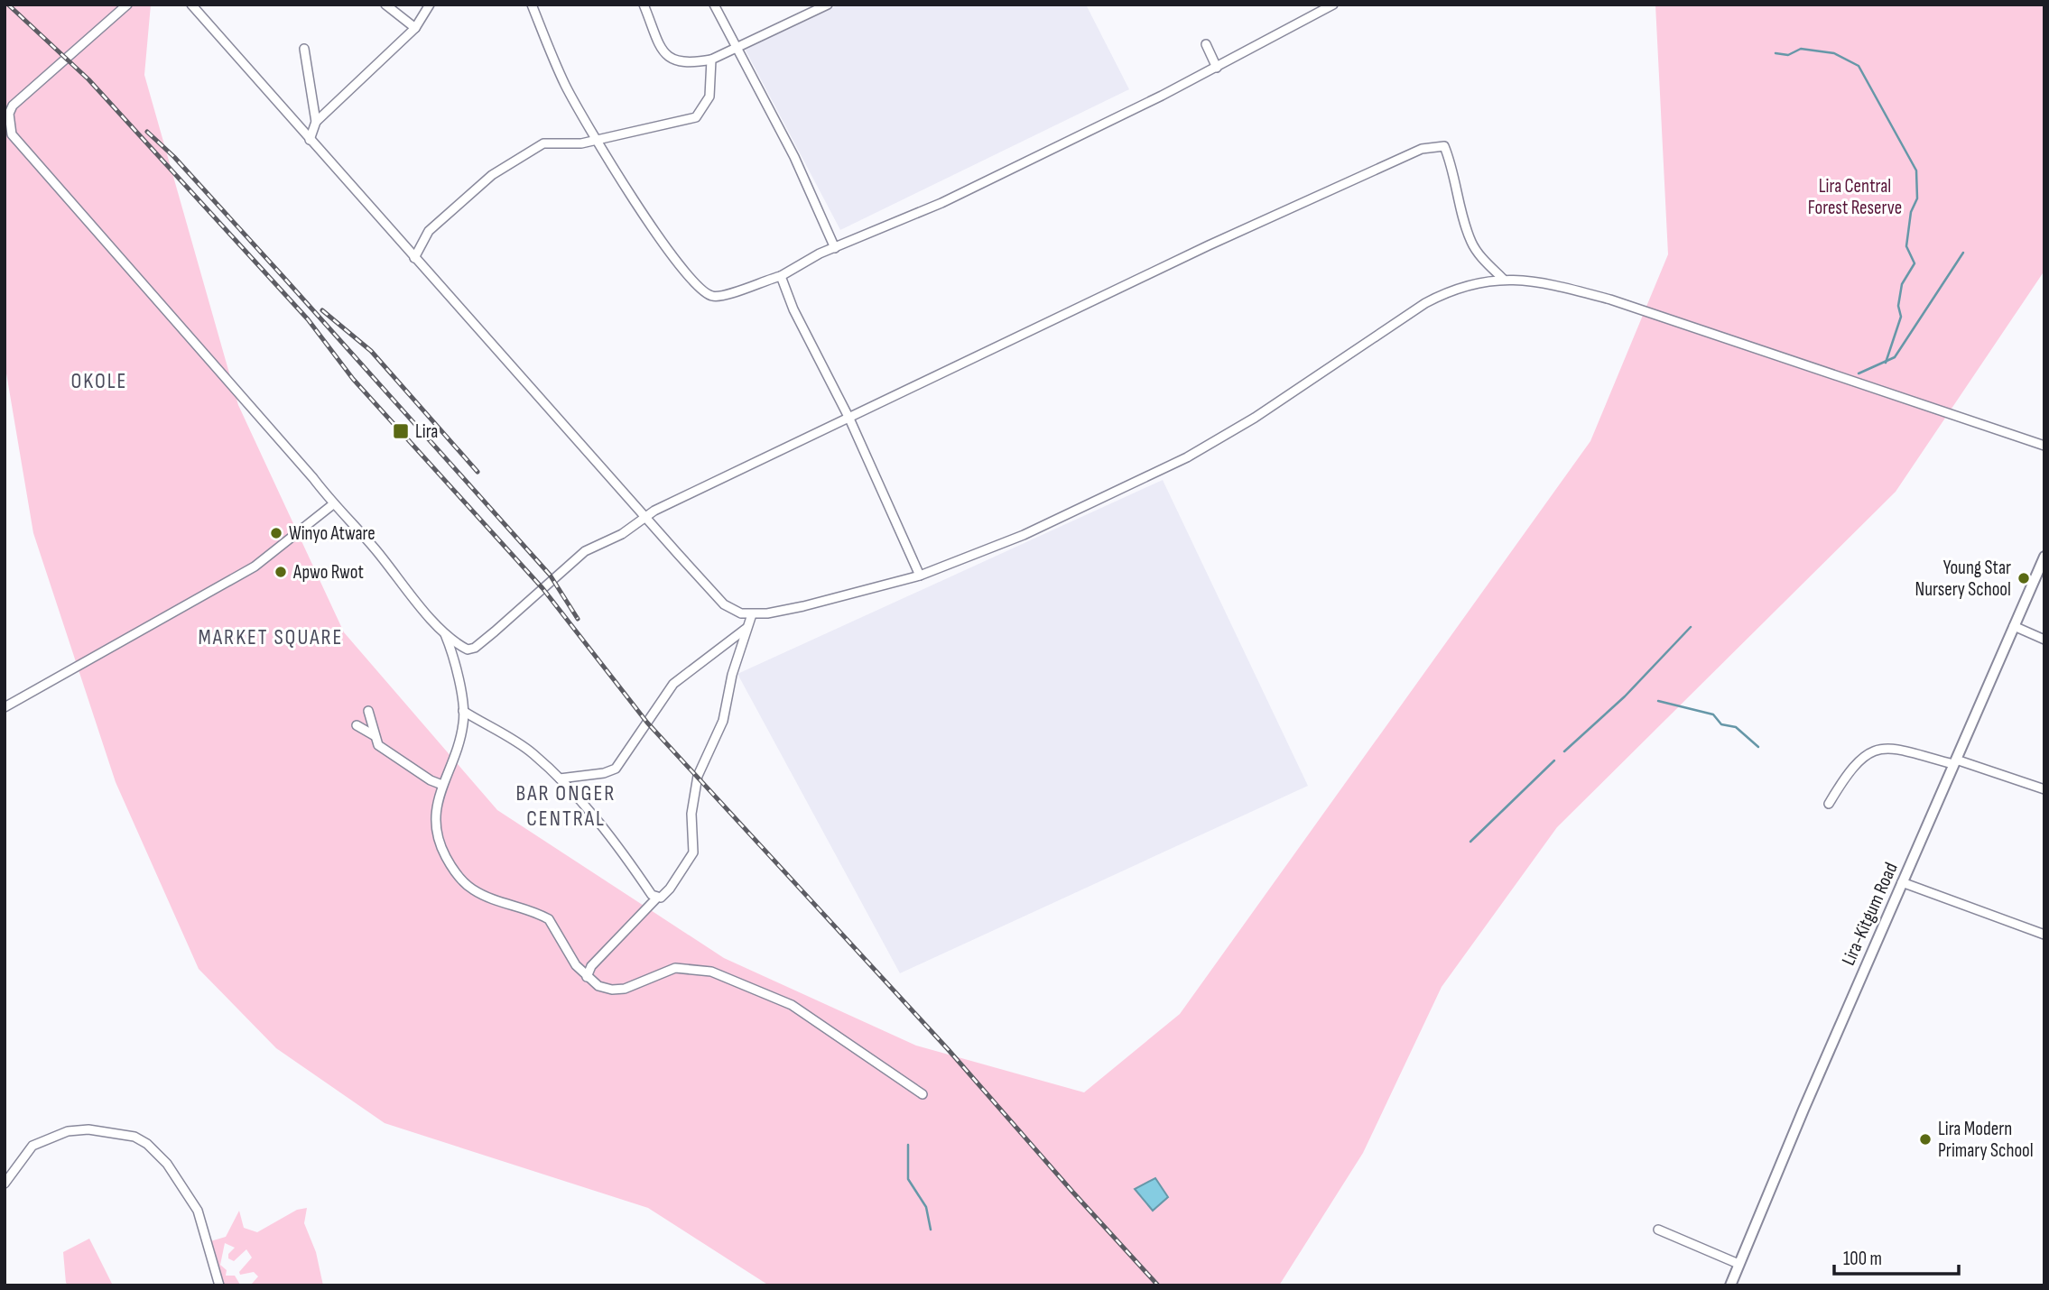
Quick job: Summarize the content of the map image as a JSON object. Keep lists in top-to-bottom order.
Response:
{
  "streets": {
    "main road": ["Lira-Kitgum Road"]
  },
  "districts": ["OKOLE", "MARKET SQUARE", "BAR ONGER CENTRAL"],
  "parks": ["Lira Central Forest Reserve"],
  "places": {
    "transit": ["Lira"],
    "other": [
      "Winyo Atware",
      "Apwo Rwot",
      "Young Star Nursery School",
      "Lira Modern Primary School"
    ]
  },
  "scale_bar": "100 m"
}
